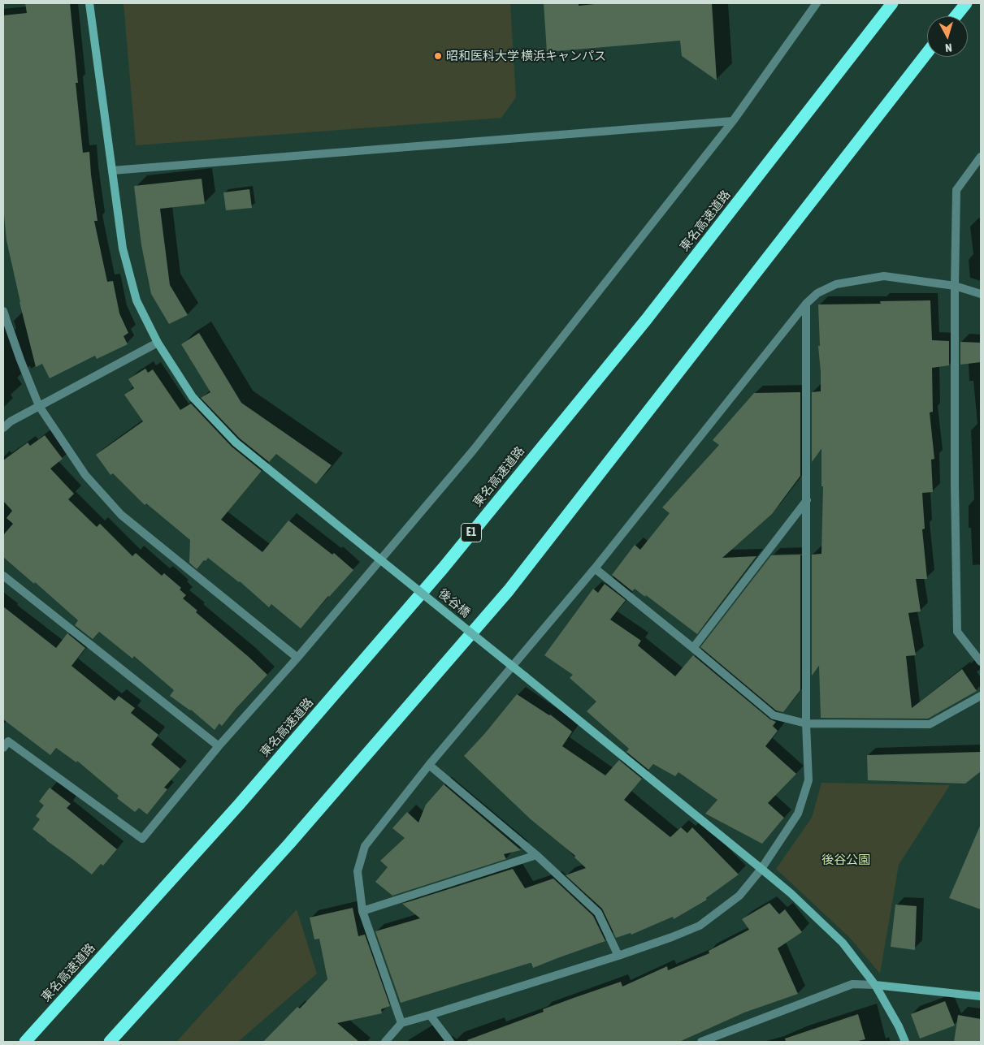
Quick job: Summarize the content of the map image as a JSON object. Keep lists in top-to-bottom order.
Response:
{
  "streets": {
    "highway": ["東名高速道路", "E1"],
    "street": ["後谷橋"]
  },
  "parks": ["後谷公園"],
  "places": ["昭和医科大学 横浜キャンパス"],
  "north": "bottom"
}
